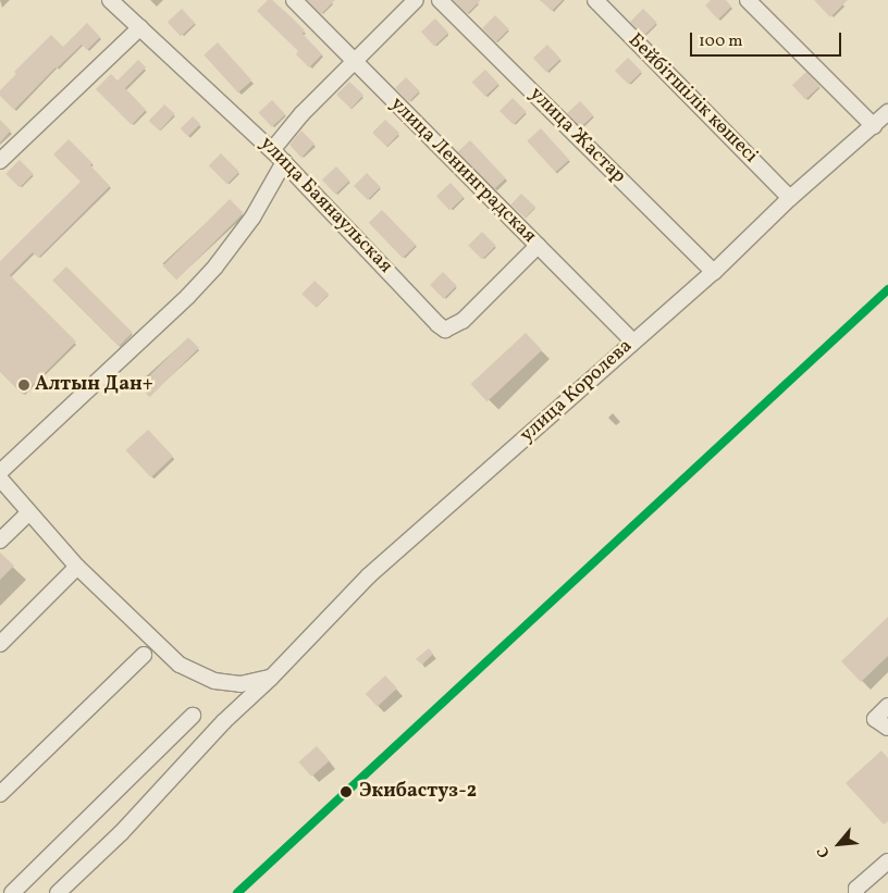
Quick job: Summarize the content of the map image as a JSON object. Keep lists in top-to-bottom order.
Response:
{
  "streets": {
    "street": [
      "Бейбітшілік көшесі",
      "улица Жастар",
      "улица Ленинградская",
      "улица Баянаульская",
      "улица Королева"
    ]
  },
  "crossings": [
    ["Бейбітшілік көшесі", "улица Королева"],
    ["улица Жастар", "улица Королева"],
    ["улица Ленинградская", "улица Баянаульская"],
    ["улица Ленинградская", "улица Королева"]
  ],
  "places": ["Алтын Дан+", "Экибастуз-2"],
  "scale_bar": "100 m",
  "north": "bottom left"
}
